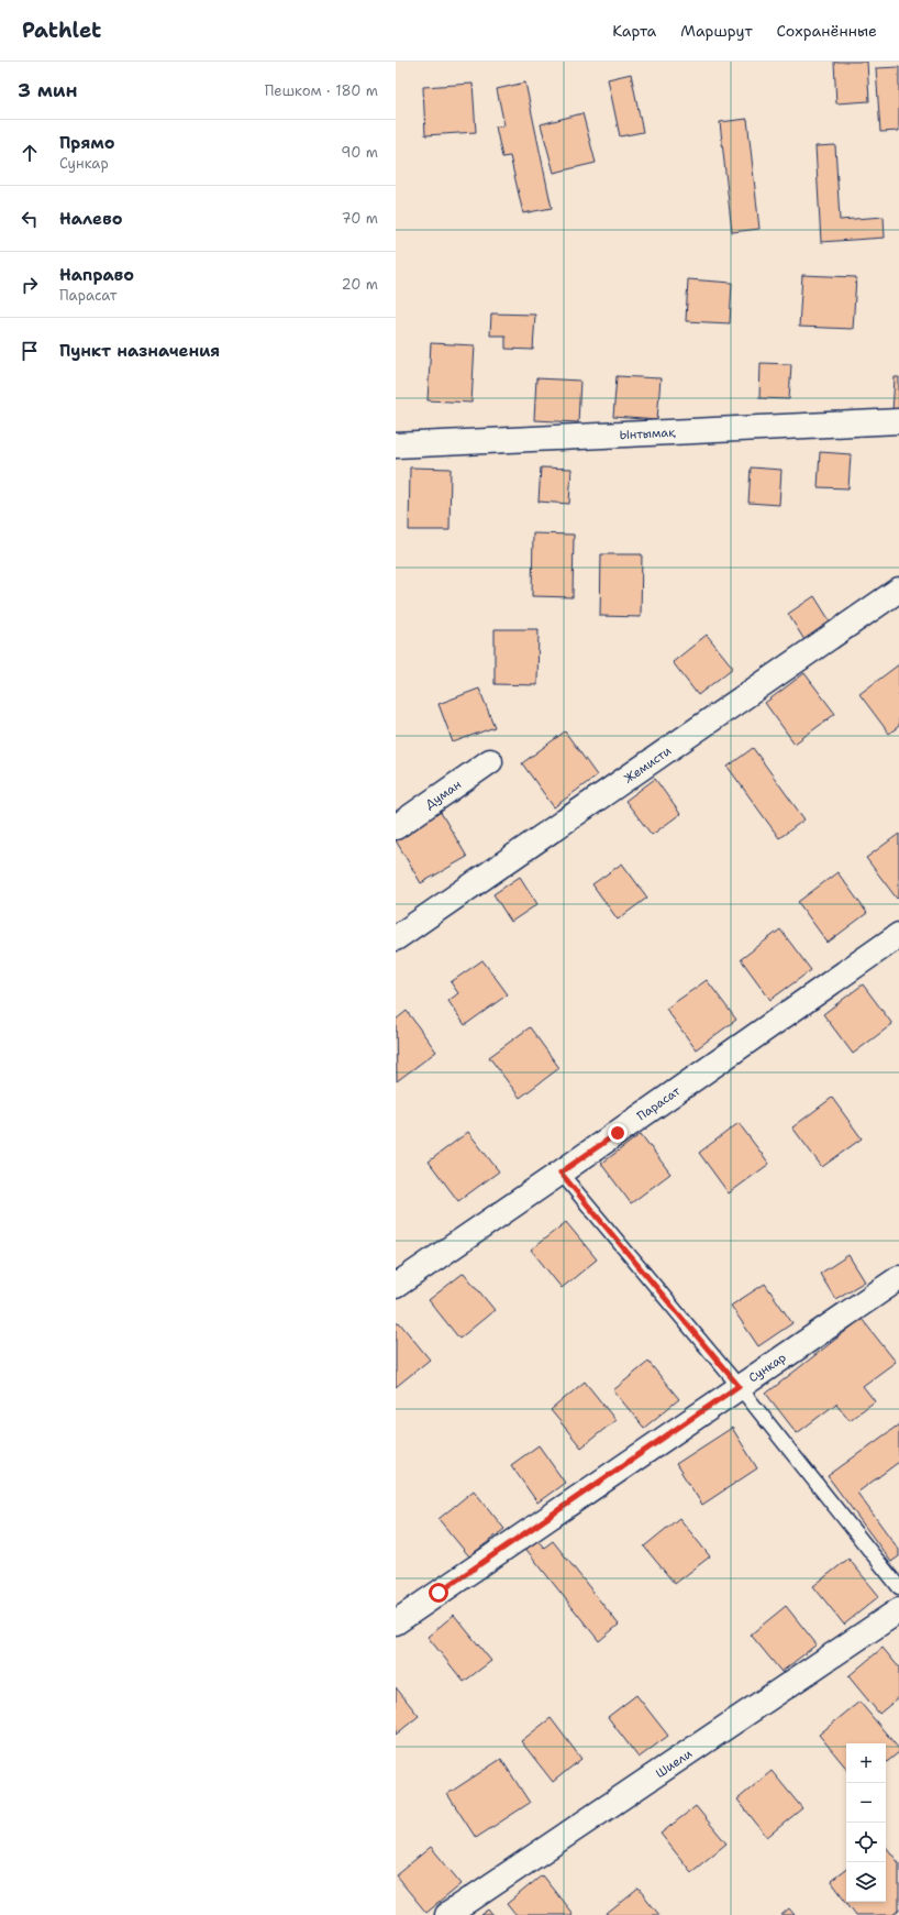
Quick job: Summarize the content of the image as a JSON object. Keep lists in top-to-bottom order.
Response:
{
  "streets": {
    "street": [
      "Ынтымақ",
      "Жемисти",
      "Думан",
      "Парасат",
      "Сункар",
      "Шиели"
    ]
  },
  "page": {
    "header": "Pathlet",
    "nav": ["Карта", "Маршрут", "Сохранённые"],
    "heading": ["3 мин", "Пешком · 180 m"],
    "list": [
      ["Прямо", "Сункар", "90 m"],
      ["Налево", "70 m"],
      ["Направо", "Парасат", "20 m"],
      "Пункт назначения"
    ],
    "map_buttons": ["+", "−"]
  }
}
